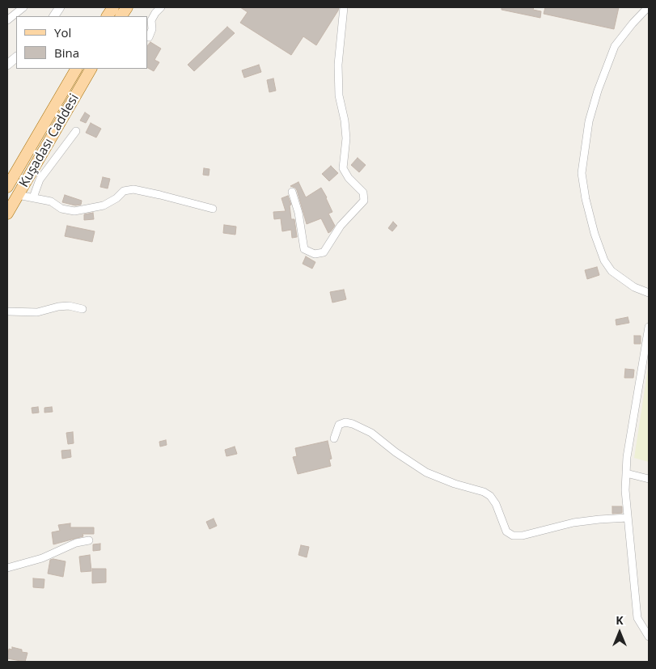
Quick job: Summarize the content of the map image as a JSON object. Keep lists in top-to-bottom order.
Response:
{
  "streets": {
    "main road": ["Kuşadası Caddesi"]
  },
  "legend": ["Yol", "Bina"],
  "north": "top"
}
